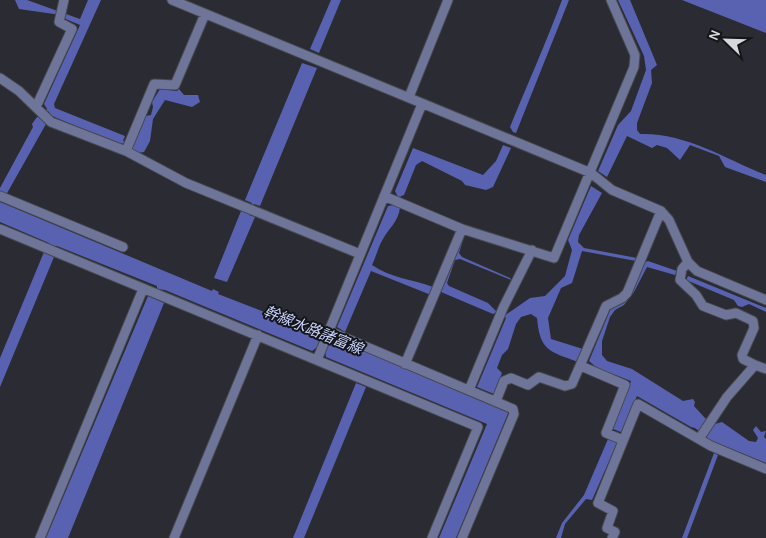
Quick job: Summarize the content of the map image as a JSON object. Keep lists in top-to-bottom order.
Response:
{
  "water": ["幹線水路諸富線"],
  "north": "top left"
}
